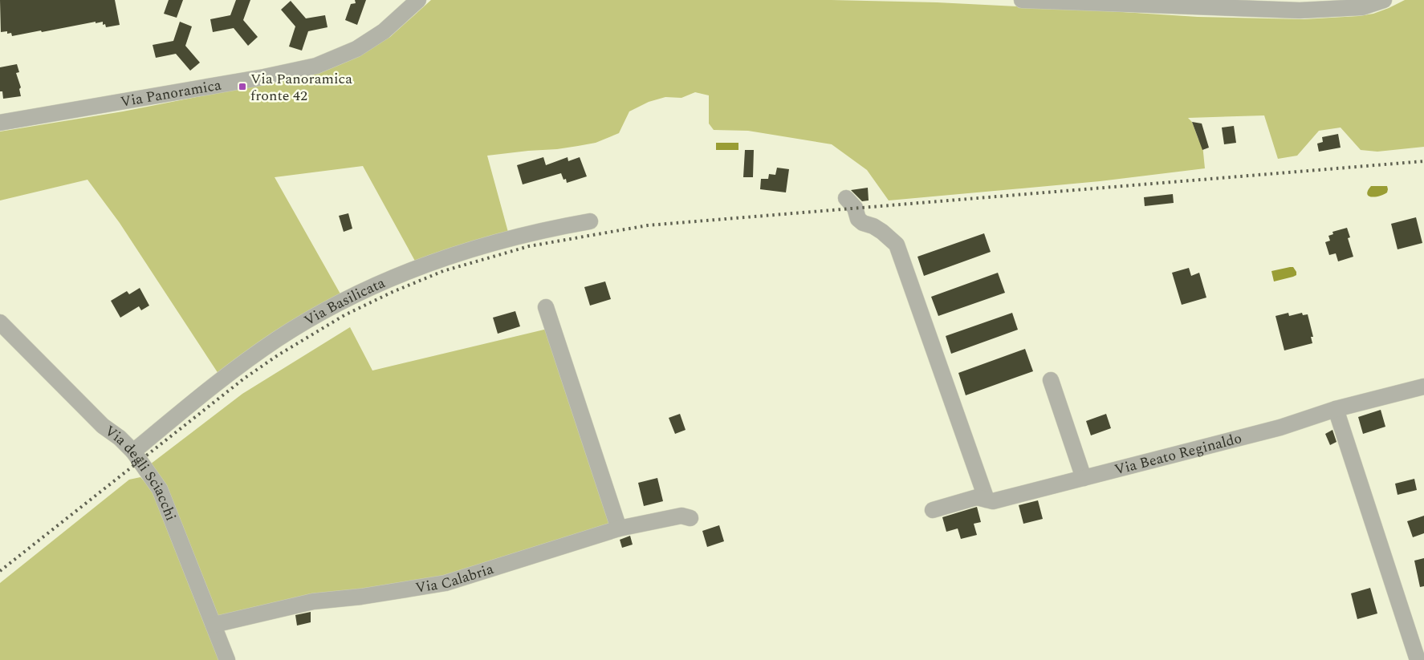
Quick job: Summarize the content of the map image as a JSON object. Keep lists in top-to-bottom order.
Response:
{
  "streets": {
    "street": [
      "Via Panoramica",
      "Via Basilicata",
      "Via Beato Reginaldo",
      "Via degli Sciacchi",
      "Via Calabria"
    ]
  },
  "crossings": [
    ["Via Basilicata", "Via degli Sciacchi"],
    ["Via degli Sciacchi", "Via Calabria"]
  ],
  "places": {
    "transit": ["Via Panoramica fronte 42"]
  }
}
